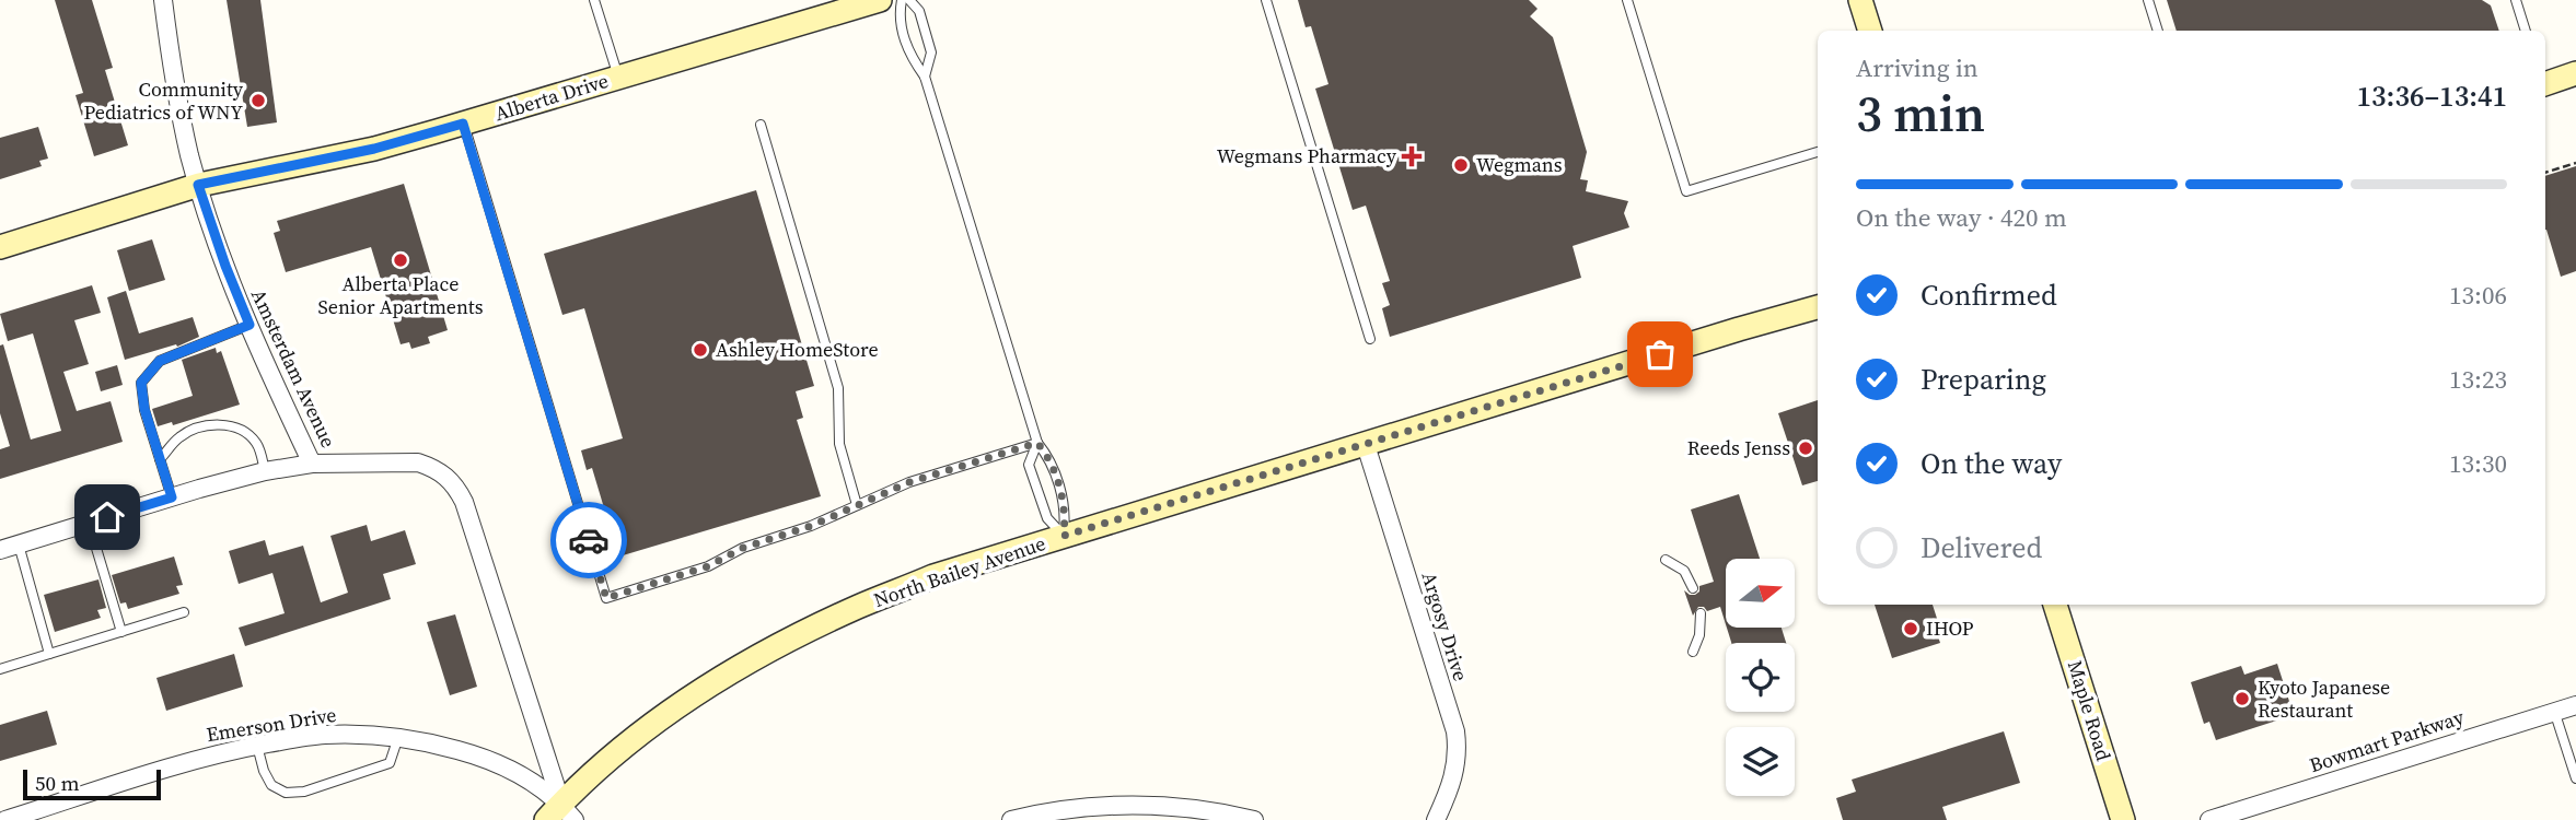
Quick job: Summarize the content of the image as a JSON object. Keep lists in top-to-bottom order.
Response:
{
  "streets": {
    "street": [
      "Alberta Drive",
      "Amsterdam Avenue",
      "North Bailey Avenue",
      "Argosy Drive",
      "Maple Road",
      "Emerson Drive",
      "Bowmart Parkway"
    ]
  },
  "crossings": [
    ["Alberta Drive", "Amsterdam Avenue"],
    ["Amsterdam Avenue", "North Bailey Avenue"],
    ["Amsterdam Avenue", "Emerson Drive"],
    ["North Bailey Avenue", "Argosy Drive"],
    ["North Bailey Avenue", "Emerson Drive"]
  ],
  "places": {
    "other": [
      "Community Pediatrics of WNY",
      "Wegmans",
      "Alberta Place Senior Apartments",
      "Ashley HomeStore",
      "Reeds Jenss",
      "IHOP",
      "Kyoto Japanese Restaurant"
    ],
    "health": ["Wegmans Pharmacy"]
  },
  "scale_bar": "50 m",
  "north": "right",
  "page": {
    "heading": ["3 min", "Arriving in", "13:36–13:41"],
    "bar": "On the way · 420 m",
    "list": [
      ["Confirmed", "13:06"],
      ["Preparing", "13:23"],
      ["On the way", "13:30"],
      "Delivered"
    ],
    "scale": "50 m"
  }
}
